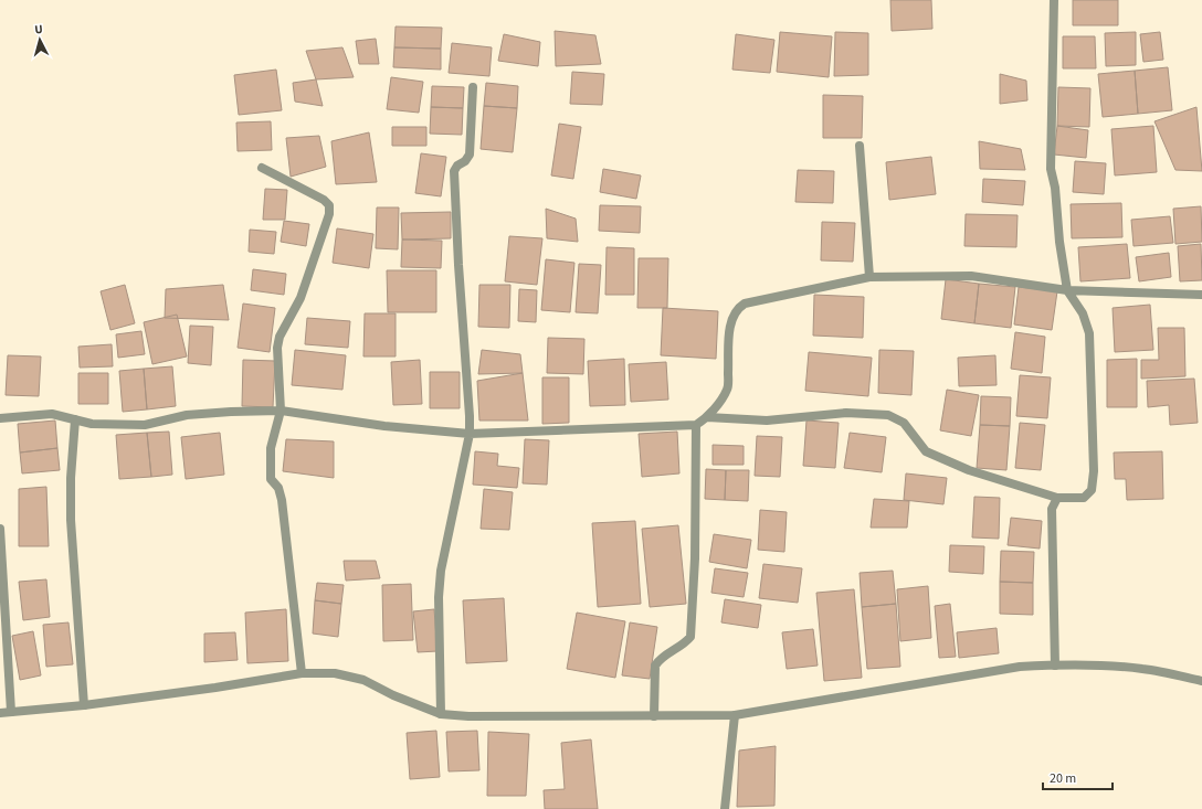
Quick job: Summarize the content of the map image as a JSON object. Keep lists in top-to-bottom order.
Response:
{
  "scale_bar": "20 m",
  "north": "top"
}
